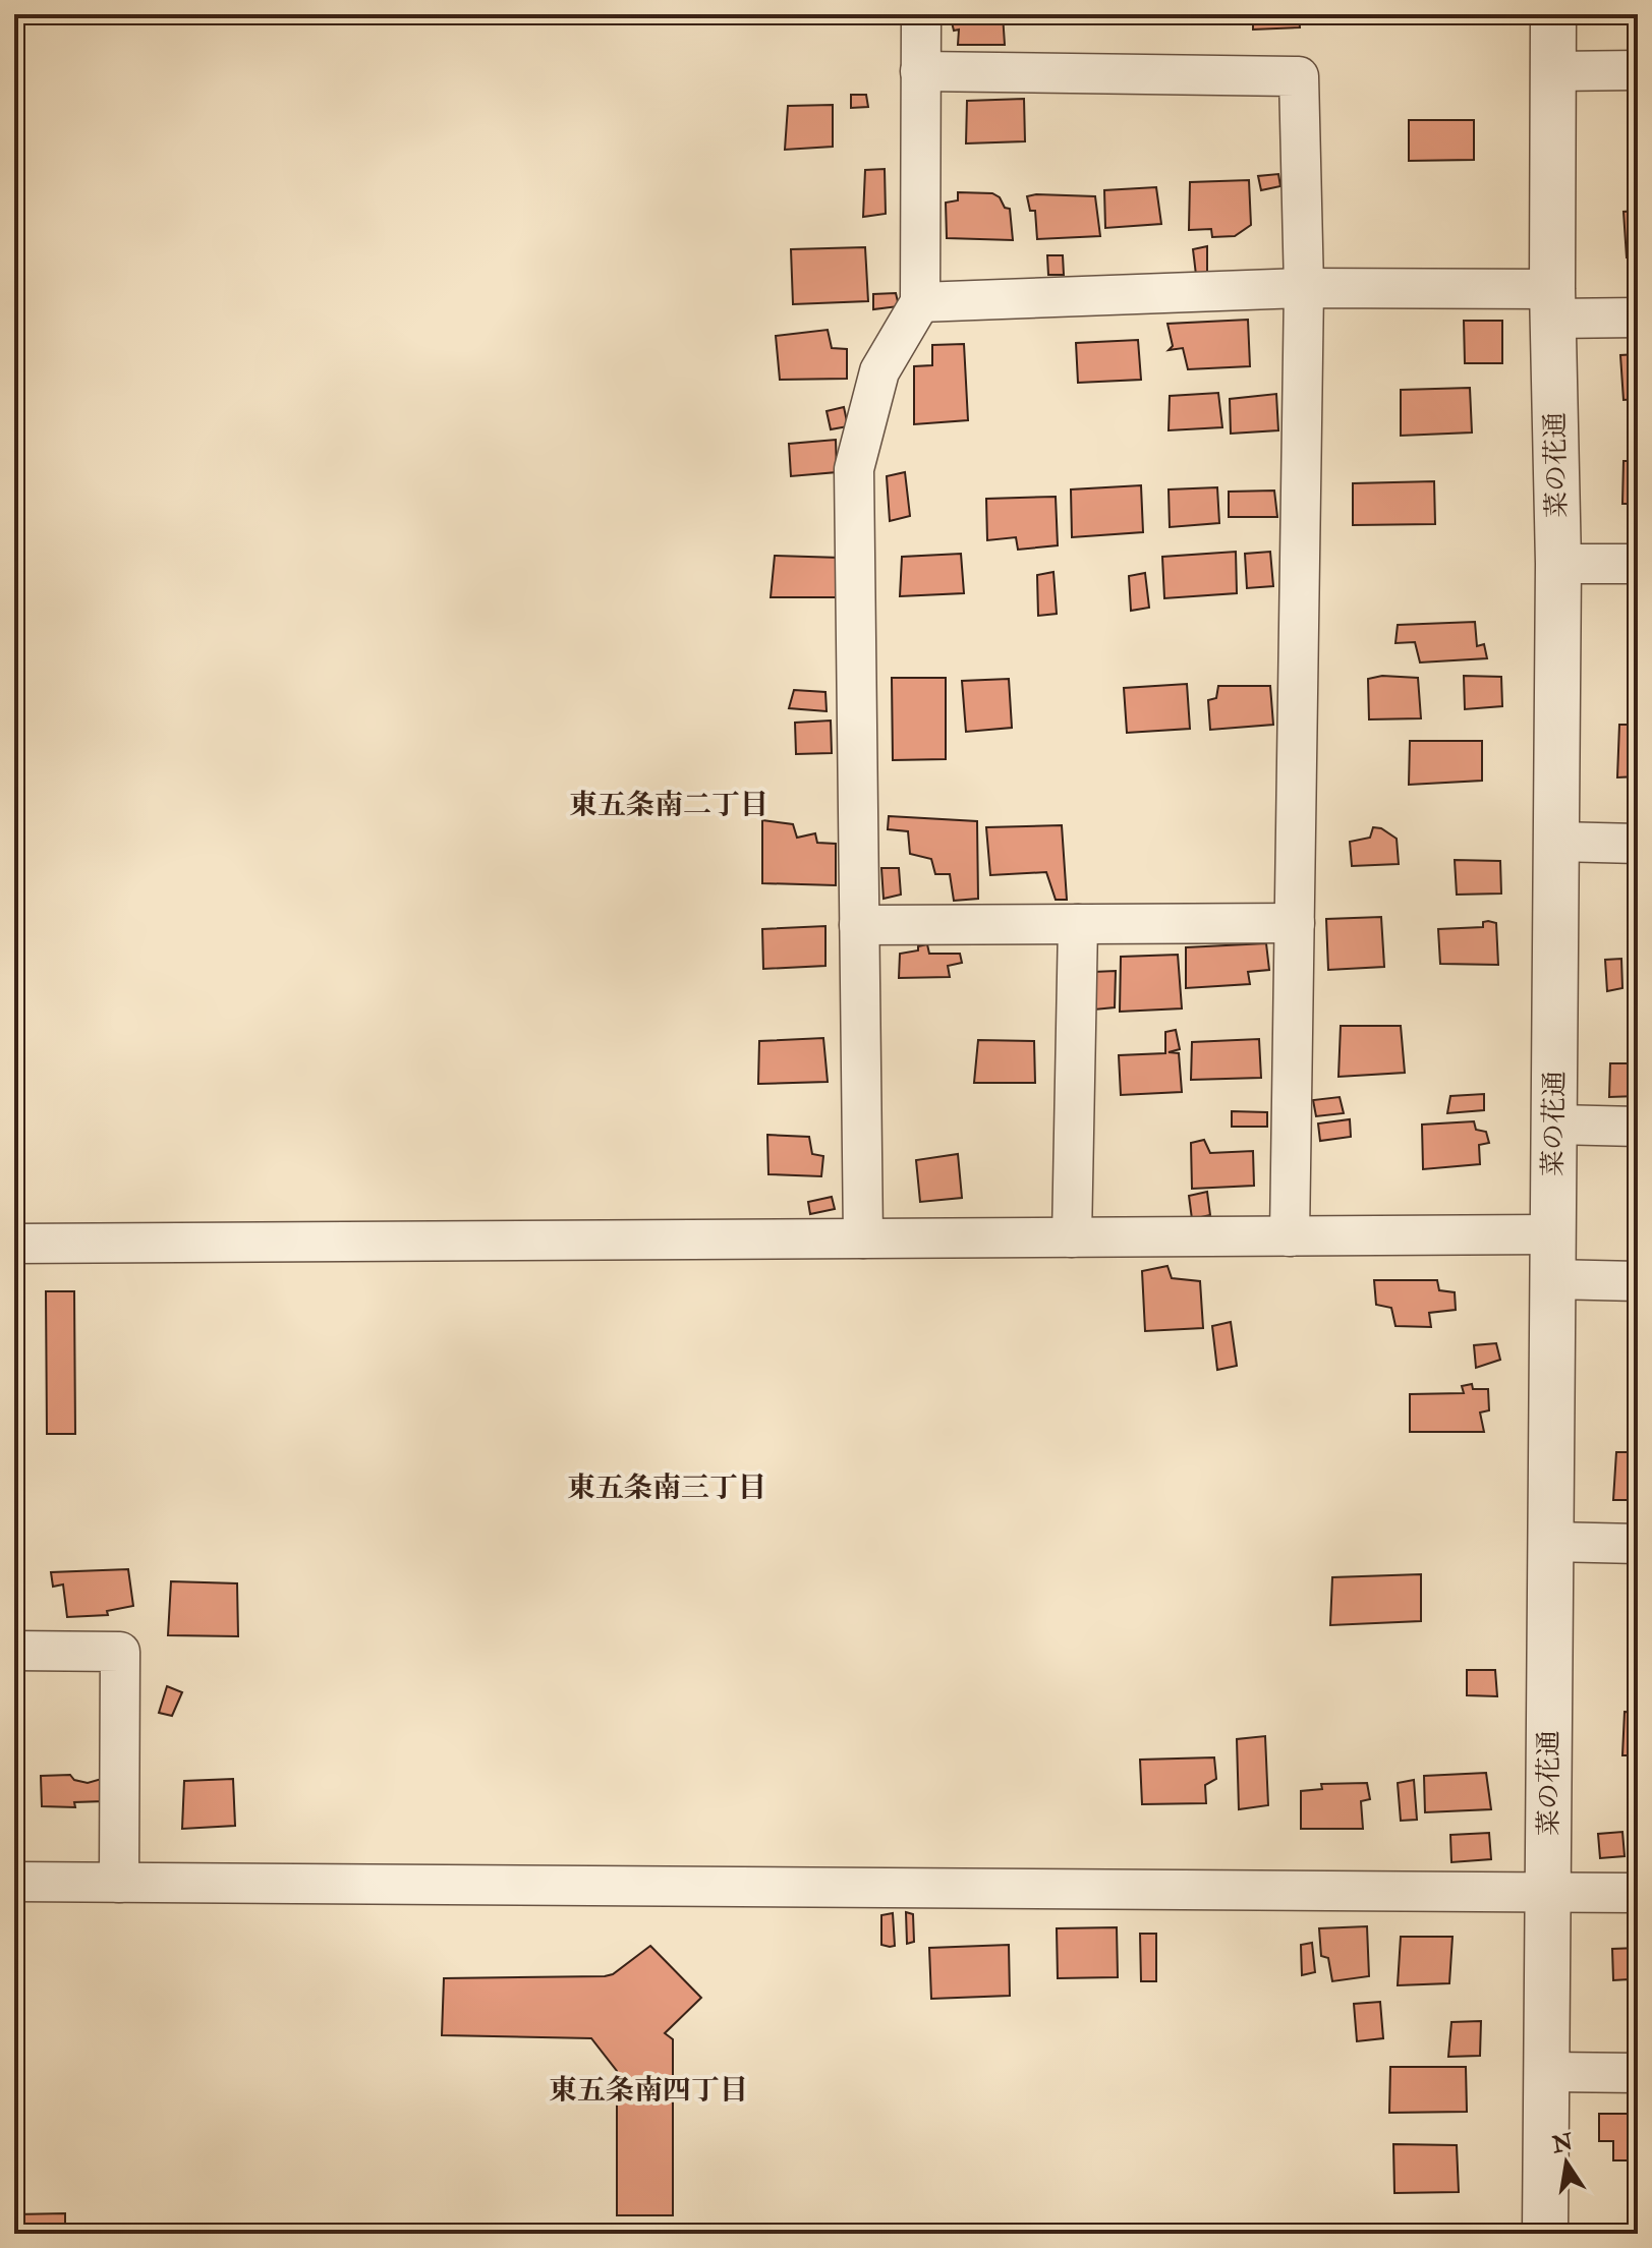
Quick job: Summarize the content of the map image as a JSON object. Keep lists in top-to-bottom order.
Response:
{
  "streets": {
    "street": ["菜の花通"]
  },
  "districts": ["東五条南二丁目", "東五条南三丁目", "東五条南四丁目"],
  "north": "top"
}
